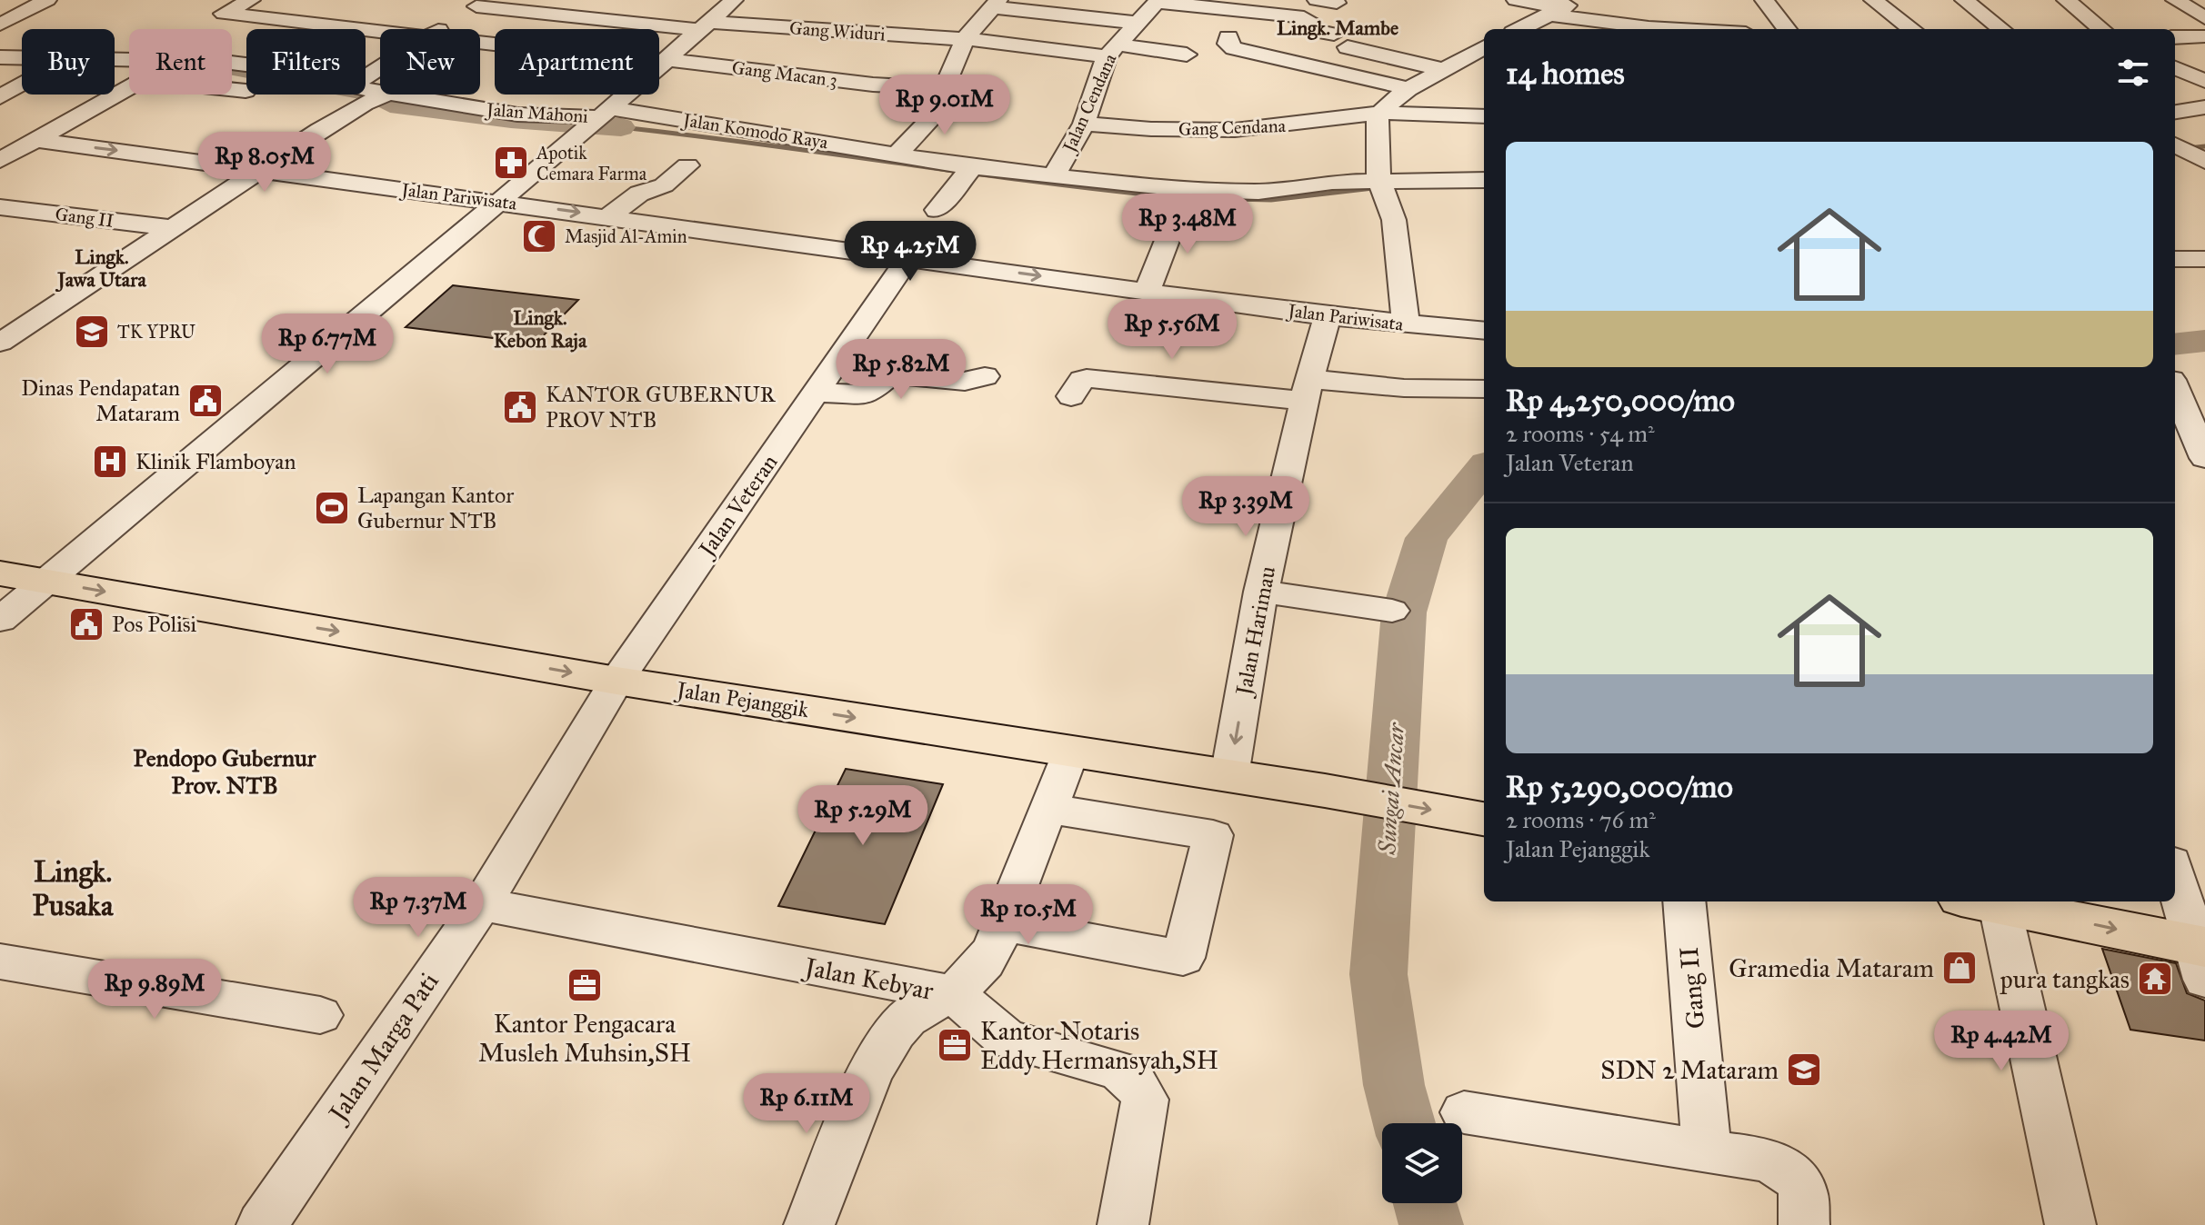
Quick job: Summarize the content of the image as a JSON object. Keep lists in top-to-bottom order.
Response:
{
  "streets": {
    "main road": ["Jalan Pejanggik"],
    "street": [
      "Gang Widuri",
      "Gang Macan 3",
      "Jalan Cendana",
      "Jalan Mahoni",
      "Gang Cendana",
      "Jalan Komodo Raya",
      "Jalan Pariwisata",
      "Gang II",
      "Jalan Veteran",
      "Jalan Harimau",
      "Jalan Kebyar",
      "Jalan Marga Pati"
    ]
  },
  "crossings": [
    ["Gang Widuri", "Jalan Cendana"],
    ["Jalan Cendana", "Gang Cendana"],
    ["Jalan Cendana", "Jalan Komodo Raya"],
    ["Jalan Mahoni", "Jalan Komodo Raya"],
    ["Jalan Pariwisata", "Jalan Veteran"],
    ["Jalan Pariwisata", "Jalan Harimau"],
    ["Jalan Veteran", "Jalan Pejanggik"],
    ["Jalan Veteran", "Jalan Marga Pati"],
    ["Jalan Harimau", "Jalan Pejanggik"],
    ["Jalan Pejanggik", "Jalan Marga Pati"],
    ["Jalan Kebyar", "Jalan Marga Pati"]
  ],
  "one_way": ["Jalan Harimau", "Jalan Pejanggik"],
  "districts": [
    "Lingk. Mambe",
    "Lingk. Jawa Utara",
    "Lingk. Kebon Raja",
    "Pendopo Gubernur Prov. NTB",
    "Lingk. Pusaka"
  ],
  "water": ["Sungai Ancar"],
  "places": {
    "pharmacy": ["Apotik Cemara Farma"],
    "mosque": ["Masjid Al-Amin"],
    "school or university": ["TK YPRU", "SDN 2 Mataram"],
    "public building": ["Dinas Pendapatan Mataram", "KANTOR GUBERNUR PROV NTB", "Pos Polisi"],
    "hospital": ["Klinik Flamboyan"],
    "sports": ["Lapangan Kantor Gubernur NTB"],
    "shop": ["Gramedia Mataram"],
    "temple": ["pura tangkas"],
    "office": ["Kantor Pengacara Musleh Muhsin,SH", "Kantor Notaris Eddy Hermansyah,SH"]
  },
  "page": {
    "chip": [
      "Buy",
      "Rent",
      "Filters",
      "New",
      "Apartment"
    ],
    "heading": "14 homes",
    "price": [
      "Rp 9.01M",
      "Rp 8.05M",
      "Rp 3.48M",
      "Rp 4.25M",
      "Rp 5.56M",
      "Rp 6.77M",
      "Rp 5.82M",
      "Rp 3.39M",
      "Rp 5.29M",
      "Rp 7.37M",
      "Rp 10.5M",
      "Rp 9.89M",
      "Rp 4.42M",
      "Rp 6.11M"
    ],
    "list": [
      {
        "name": "Rp 4,250,000/mo",
        "note": "2 rooms · 54 m² · Jalan Veteran"
      },
      {
        "name": "Rp 5,290,000/mo",
        "note": "2 rooms · 76 m² · Jalan Pejanggik"
      }
    ]
  }
}
